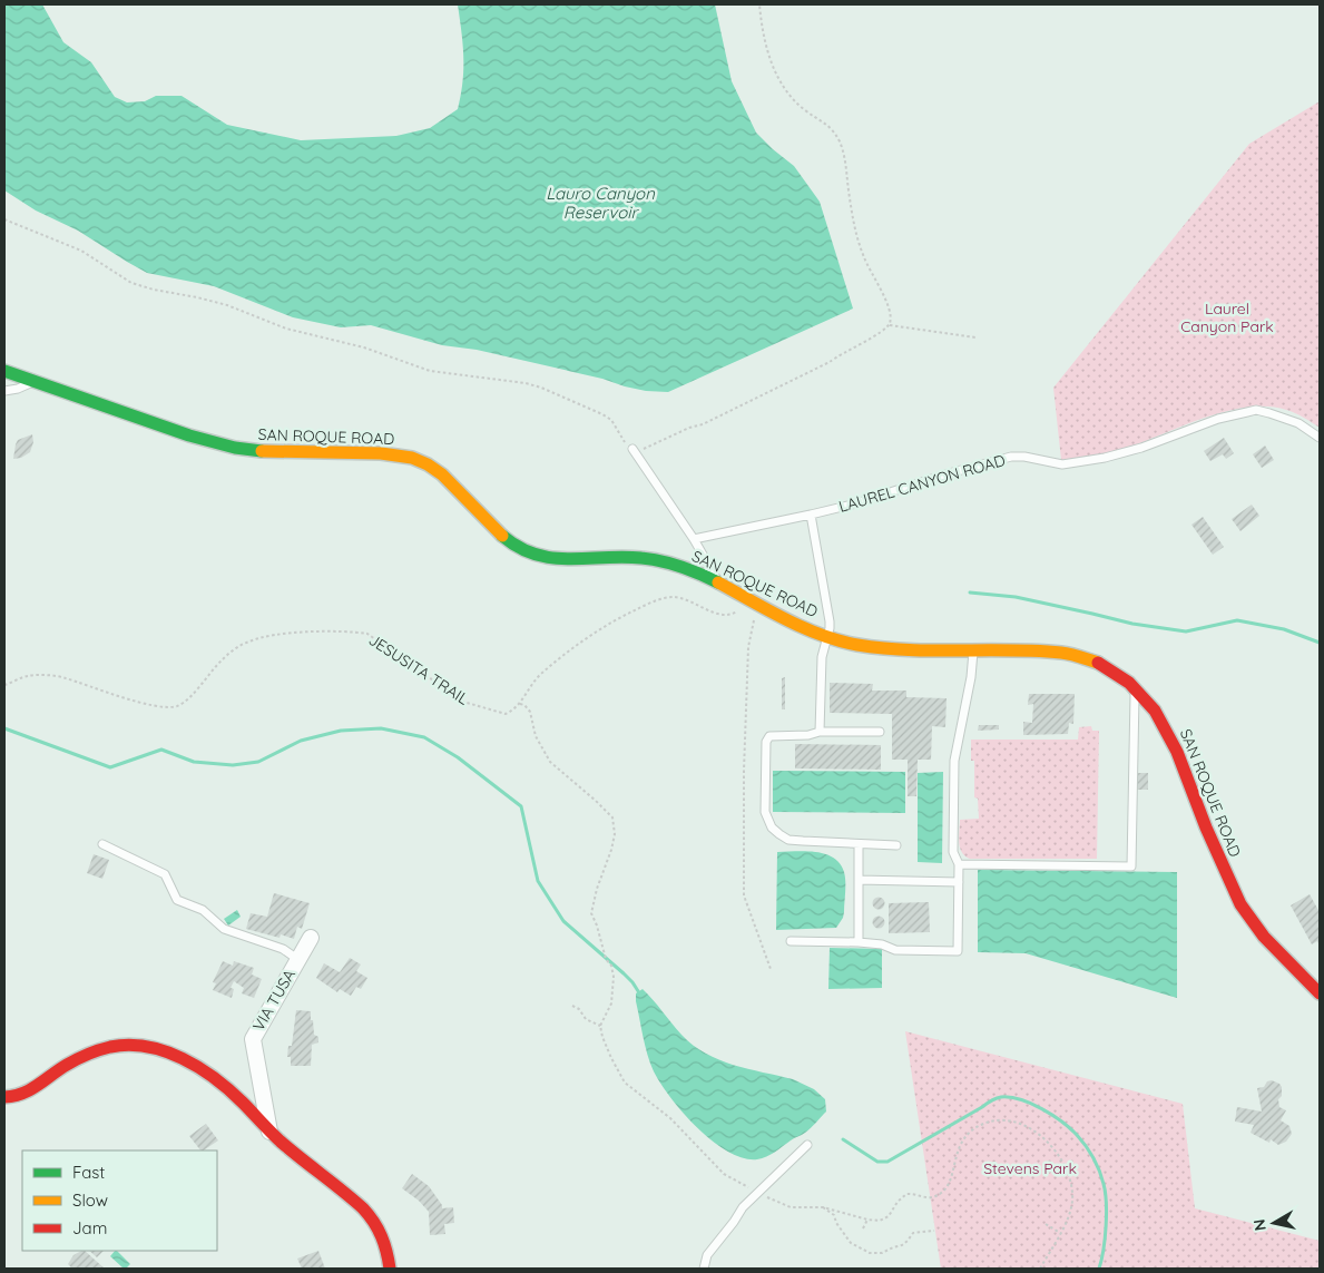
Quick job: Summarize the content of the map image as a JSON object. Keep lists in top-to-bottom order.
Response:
{
  "streets": {
    "street": ["SAN ROQUE ROAD", "VIA TUSA"],
    "lane": ["LAUREL CANYON ROAD"],
    "path": ["JESUSITA TRAIL"]
  },
  "water": ["Lauro Canyon Reservoir"],
  "parks": ["Laurel Canyon Park", "Stevens Park"],
  "legend": ["Fast", "Slow", "Jam"],
  "north": "left"
}
